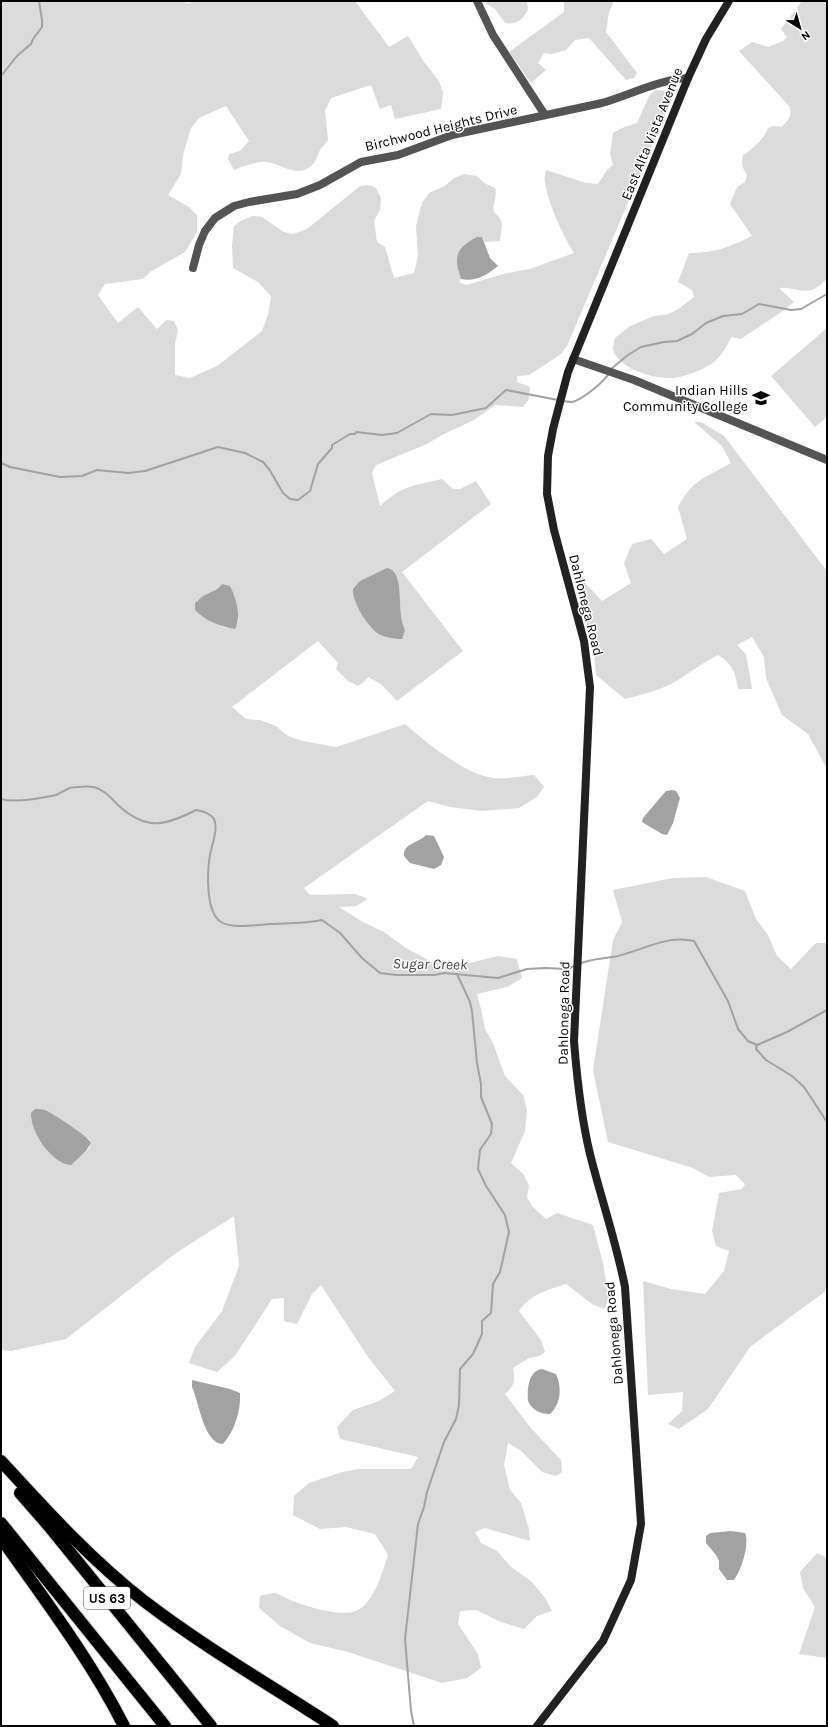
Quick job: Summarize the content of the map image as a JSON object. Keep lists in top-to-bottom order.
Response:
{
  "streets": {
    "highway": ["US 63"],
    "main road": ["East Alta Vista Avenue", "Dahlonega Road"],
    "street": ["Birchwood Heights Drive"]
  },
  "crossings": [
    ["Birchwood Heights Drive", "East Alta Vista Avenue"],
    ["East Alta Vista Avenue", "Dahlonega Road"]
  ],
  "water": ["Sugar Creek"],
  "places": {
    "school or university": ["Indian Hills Community College"]
  },
  "north": "bottom right"
}
